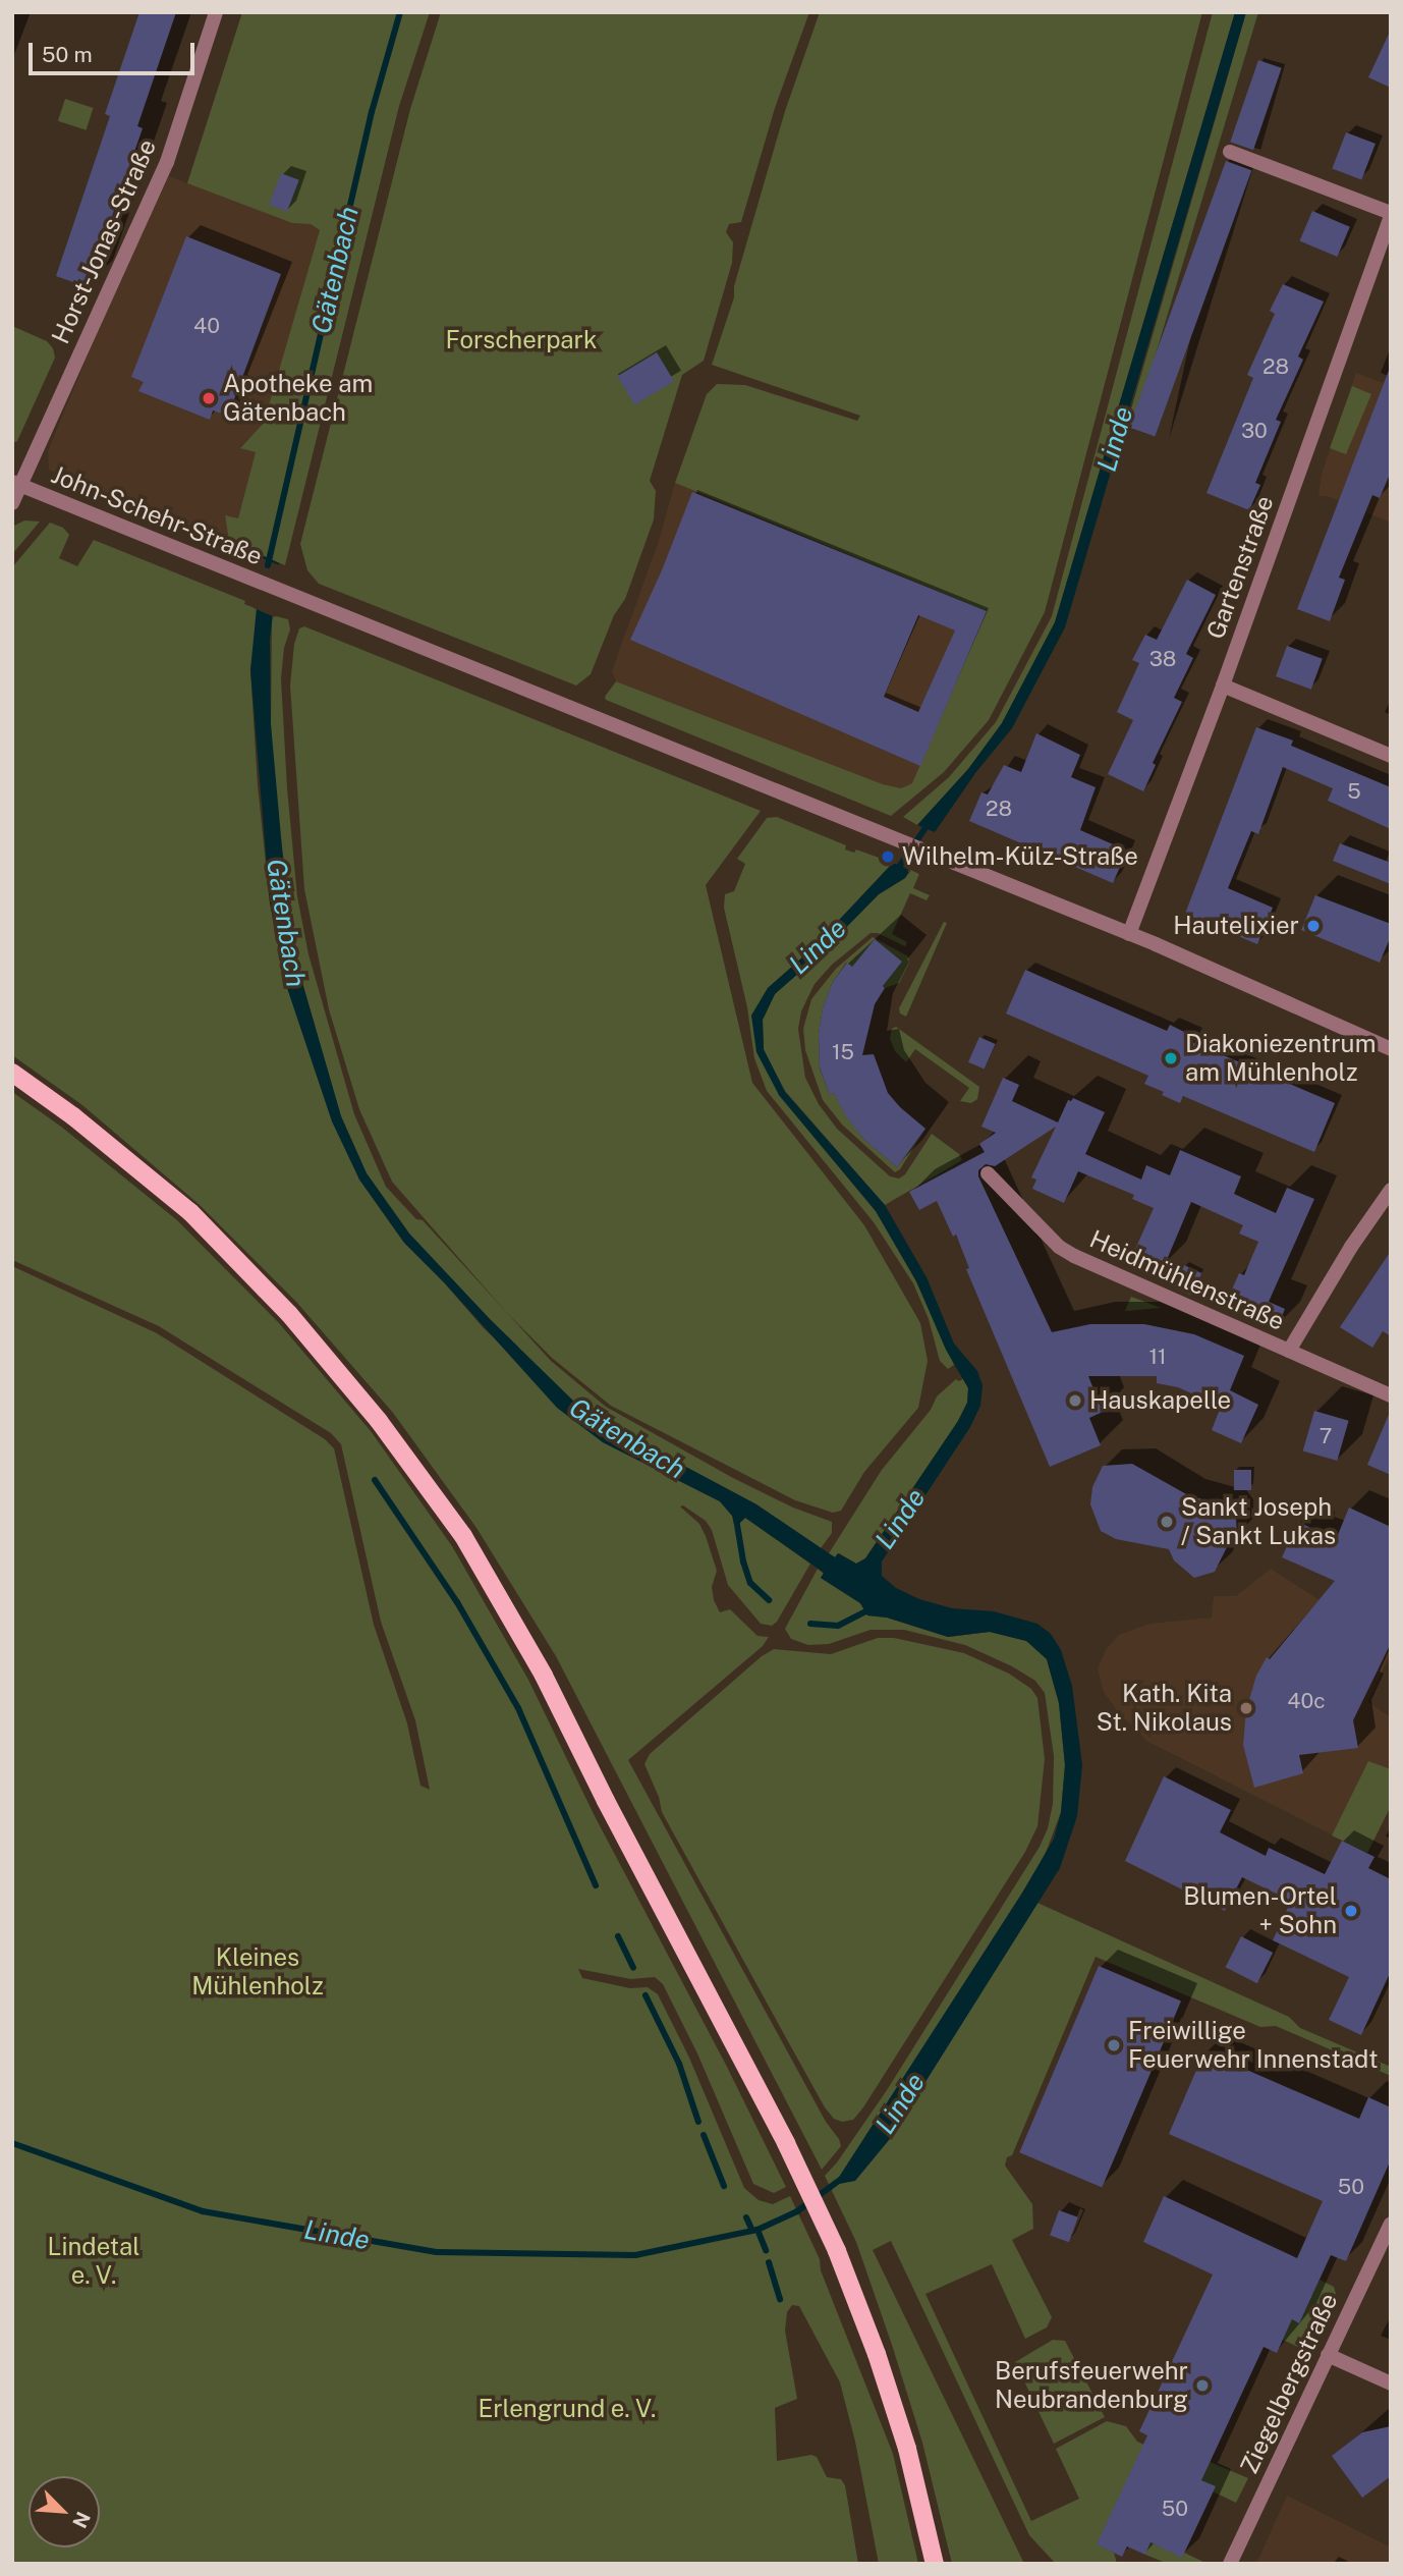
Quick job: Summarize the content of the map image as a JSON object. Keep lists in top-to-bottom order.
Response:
{
  "streets": {
    "street": [
      "Horst-Jonas-Straße",
      "John-Schehr-Straße",
      "Gartenstraße",
      "Heidmühlenstraße",
      "Ziegelbergstraße"
    ]
  },
  "crossings": [
    ["Horst-Jonas-Straße", "John-Schehr-Straße"],
    ["John-Schehr-Straße", "Gartenstraße"]
  ],
  "water": ["Gätenbach", "Linde"],
  "parks": [
    "Forscherpark",
    "Kleines Mühlenholz",
    "Lindetal e. V.",
    "Erlengrund e. V."
  ],
  "places": [
    "Apotheke am Gätenbach",
    "Wilhelm-Külz-Straße",
    "Hautelixier",
    "Diakoniezentrum am Mühlenholz",
    "Hauskapelle",
    "Sankt Joseph / Sankt Lukas",
    "Kath. Kita St. Nikolaus",
    "Blumen-Ortel + Sohn",
    "Freiwillige Feuerwehr Innenstadt",
    "Berufsfeuerwehr Neubrandenburg"
  ],
  "house_numbers": [
    "40",
    "28",
    "30",
    "38",
    "5",
    "28",
    "15",
    "11",
    "7",
    "40c",
    "50",
    "50"
  ],
  "scale_bar": "50 m",
  "north": "bottom right"
}
